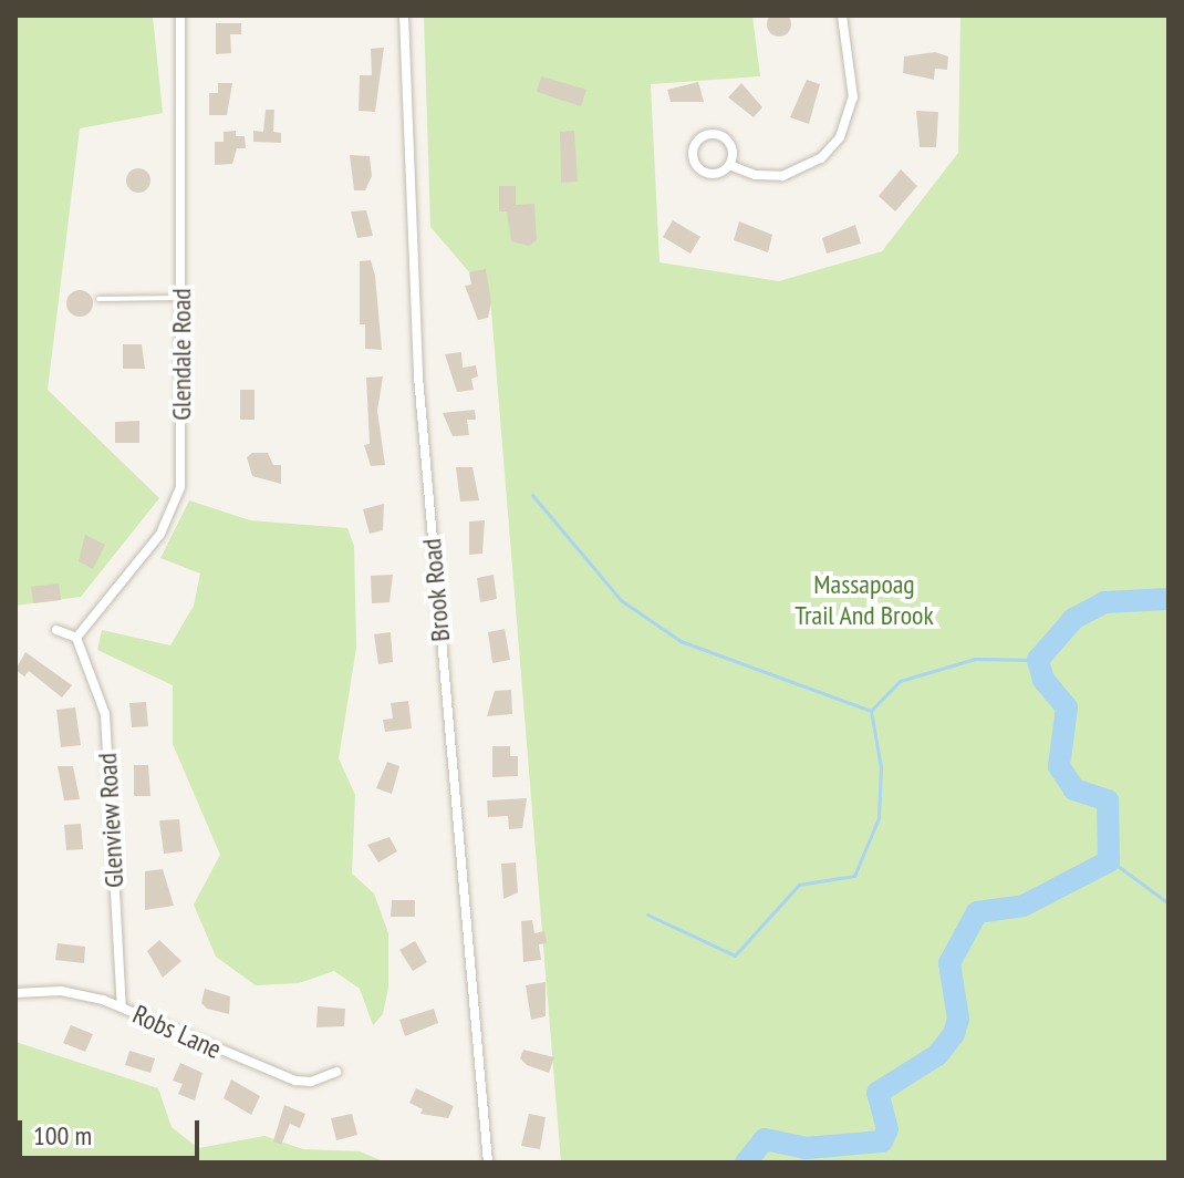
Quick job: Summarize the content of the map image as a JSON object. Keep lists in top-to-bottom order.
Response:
{
  "streets": {
    "street": [
      "Glendale Road",
      "Brook Road",
      "Glenview Road",
      "Robs Lane"
    ]
  },
  "crossings": [
    ["Glendale Road", "Glenview Road"],
    ["Glenview Road", "Robs Lane"]
  ],
  "parks": ["Massapoag Trail And Brook"],
  "scale_bar": "100 m"
}
